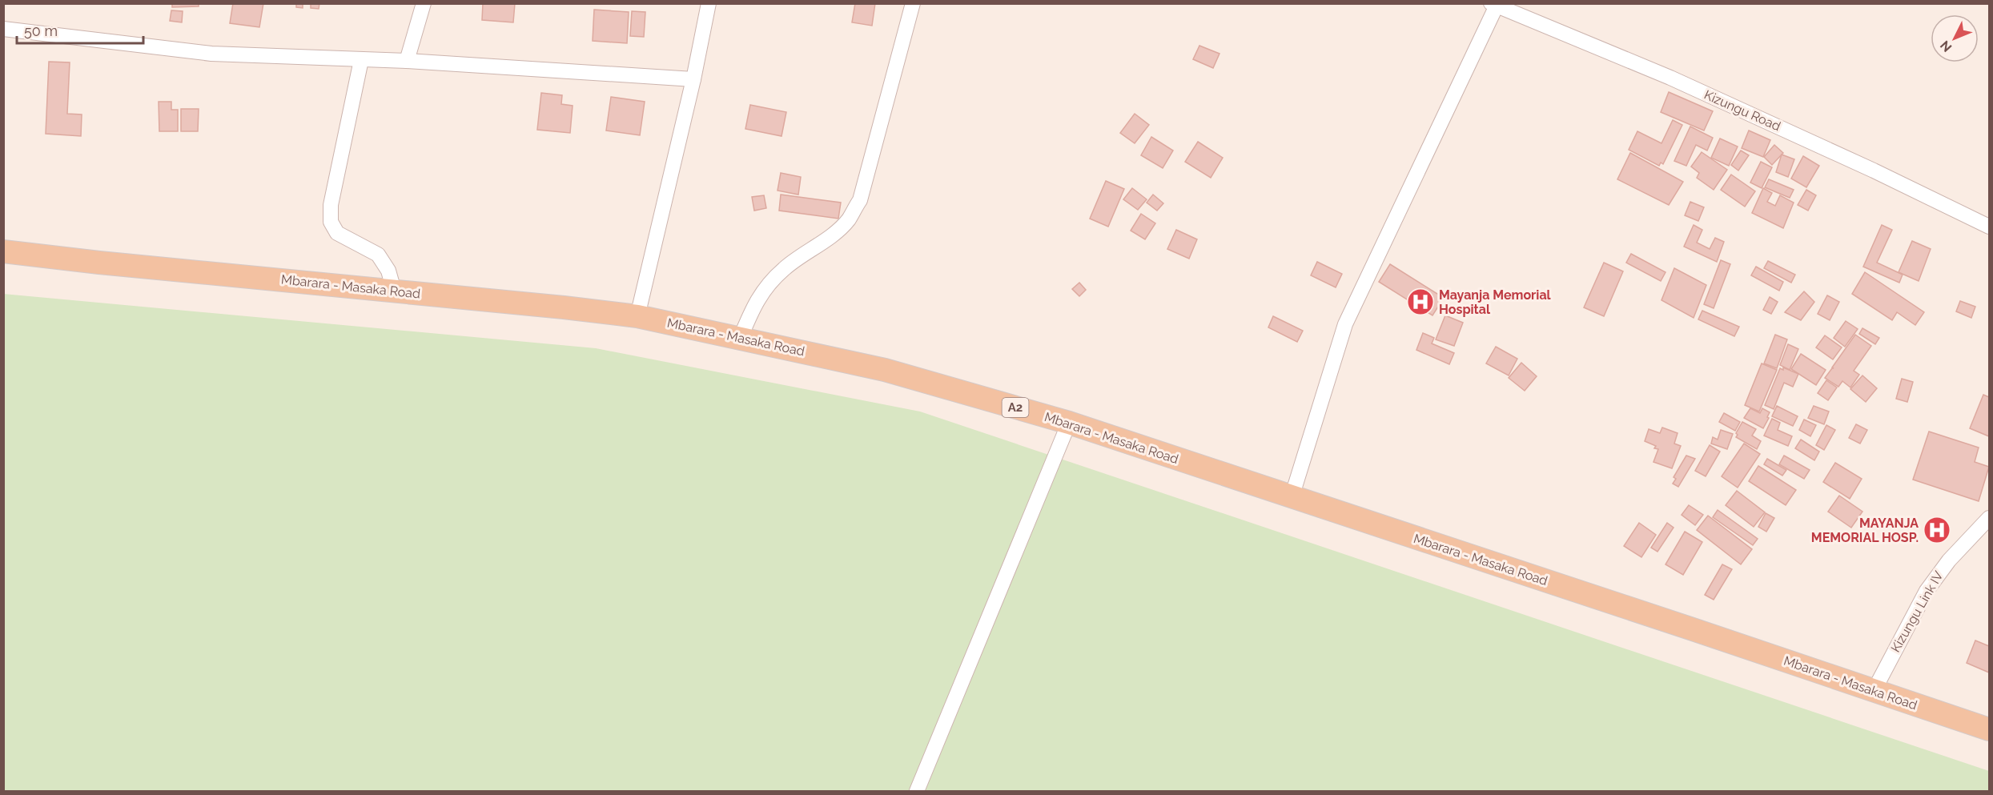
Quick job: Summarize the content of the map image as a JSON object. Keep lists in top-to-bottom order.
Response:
{
  "streets": {
    "main road": ["Mbarara - Masaka Road", "A2"],
    "street": ["Kizungu Road", "Kizungu Link IV"]
  },
  "crossings": [
    ["Mbarara - Masaka Road", "Kizungu Link IV"]
  ],
  "places": {
    "hospital": ["Mayanja Memorial Hospital", "MAYANJA MEMORIAL HOSP."]
  },
  "scale_bar": "50 m",
  "north": "bottom left"
}
